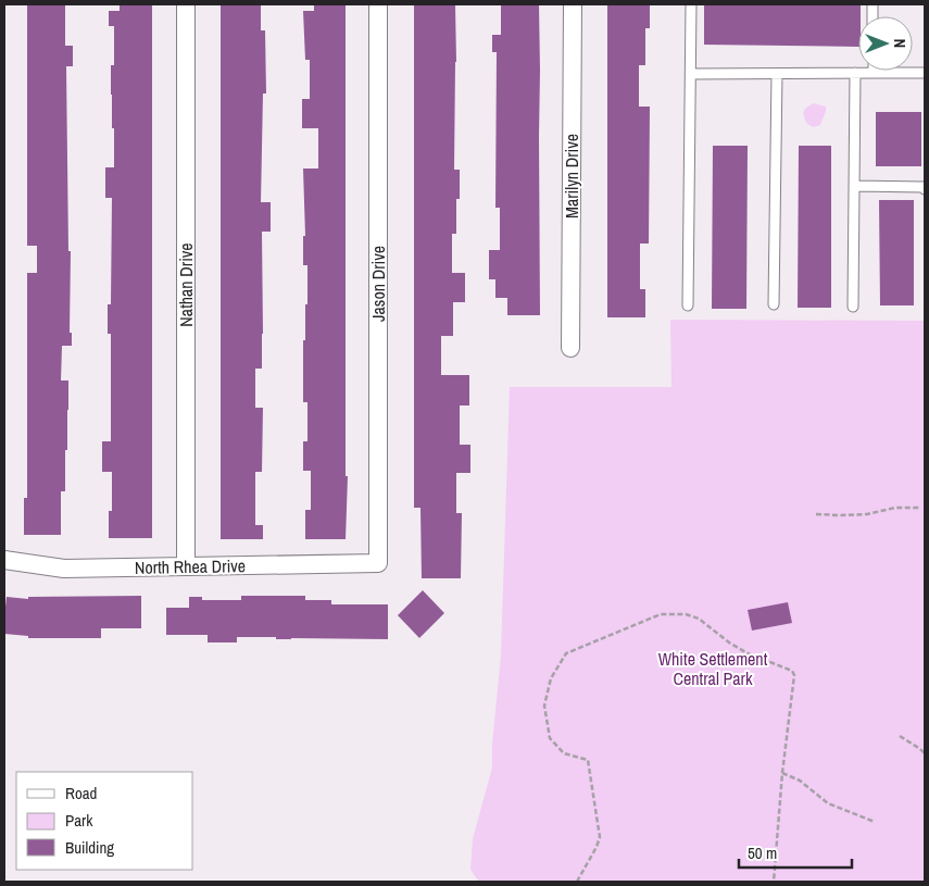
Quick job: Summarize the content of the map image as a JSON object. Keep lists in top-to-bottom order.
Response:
{
  "streets": {
    "street": [
      "Marilyn Drive",
      "Jason Drive",
      "Nathan Drive",
      "North Rhea Drive"
    ]
  },
  "crossings": [
    ["Jason Drive", "North Rhea Drive"],
    ["Nathan Drive", "North Rhea Drive"]
  ],
  "parks": ["White Settlement Central Park"],
  "legend": ["Road", "Park", "Building"],
  "scale_bar": "50 m",
  "north": "right"
}
